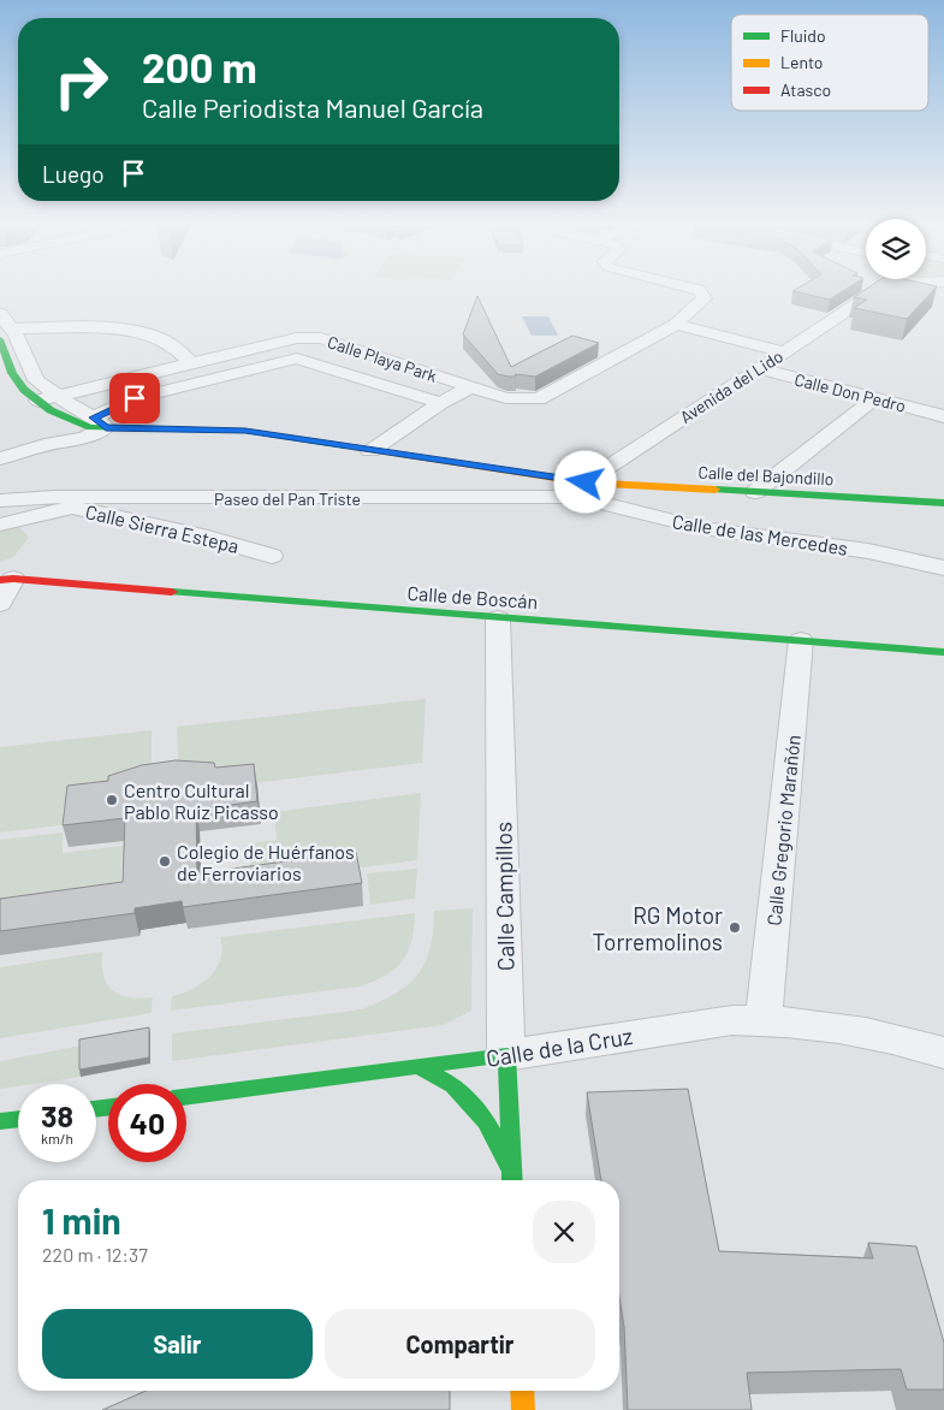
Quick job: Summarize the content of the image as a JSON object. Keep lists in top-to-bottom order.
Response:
{
  "streets": {
    "street": [
      "Calle Playa Park",
      "Avenida del Lido",
      "Calle Don Pedro",
      "Calle del Bajondillo",
      "Paseo del Pan Triste",
      "Calle Sierra Estepa",
      "Calle de las Mercedes",
      "Calle de Boscán",
      "Calle Gregorio Marañón",
      "Calle Campillos",
      "Calle de la Cruz"
    ]
  },
  "crossings": [
    ["Calle Playa Park", "Calle del Bajondillo"],
    ["Avenida del Lido", "Calle Don Pedro"],
    ["Avenida del Lido", "Calle del Bajondillo"],
    ["Avenida del Lido", "Paseo del Pan Triste"],
    ["Avenida del Lido", "Calle de las Mercedes"],
    ["Calle del Bajondillo", "Paseo del Pan Triste"],
    ["Calle del Bajondillo", "Calle de las Mercedes"],
    ["Paseo del Pan Triste", "Calle Sierra Estepa"],
    ["Paseo del Pan Triste", "Calle de las Mercedes"],
    ["Calle de Boscán", "Calle Gregorio Marañón"],
    ["Calle de Boscán", "Calle Campillos"],
    ["Calle Gregorio Marañón", "Calle de la Cruz"],
    ["Calle Campillos", "Calle de la Cruz"]
  ],
  "places": ["Centro Cultural Pablo Ruiz Picasso", "Colegio de Huérfanos de Ferroviarios", "RG Motor Torremolinos"],
  "legend": ["Fluido", "Lento", "Atasco"],
  "page": {
    "turn": ["200 m", "Calle Periodista Manuel García"],
    "then": "Luego",
    "speed": "38 km/h",
    "limit": "40",
    "heading": ["1 min", "220 m · 12:37"],
    "buttons": ["Salir", "Compartir"]
  }
}
